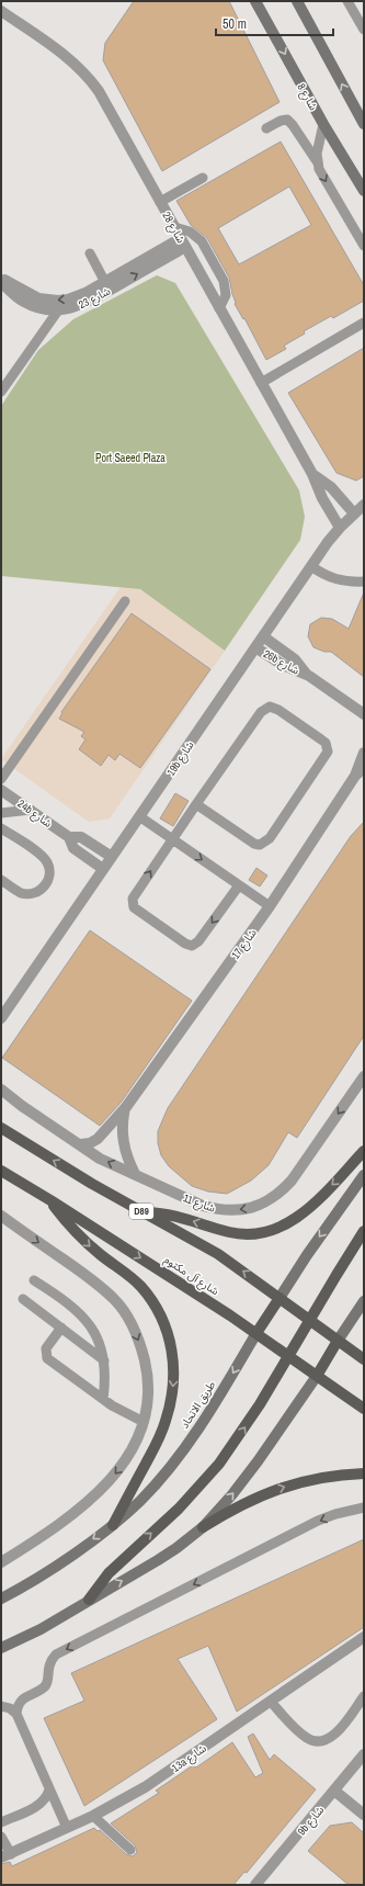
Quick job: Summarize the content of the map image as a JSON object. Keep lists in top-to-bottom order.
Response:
{
  "streets": {
    "main road": [
      "شارع 8",
      "D89",
      "شارع آل مكتوم",
      "طريق الاتحاد"
    ],
    "street": [
      "شارع 28",
      "شارع 23",
      "26b شارع",
      "19b شارع",
      "24b شارع",
      "شارع 17",
      "شارع 11",
      "13a شارع",
      "9b شارع"
    ]
  },
  "crossings": [
    ["شارع 28", "شارع 23"],
    ["شارع 28", "19b شارع"],
    ["26b شارع", "19b شارع"],
    ["19b شارع", "24b شارع"],
    ["شارع 17", "شارع 11"],
    ["D89", "طريق الاتحاد"],
    ["شارع آل مكتوم", "طريق الاتحاد"]
  ],
  "one_way": ["شارع 11"],
  "parks": ["Port Saeed Plaza"],
  "scale_bar": "50 m"
}
